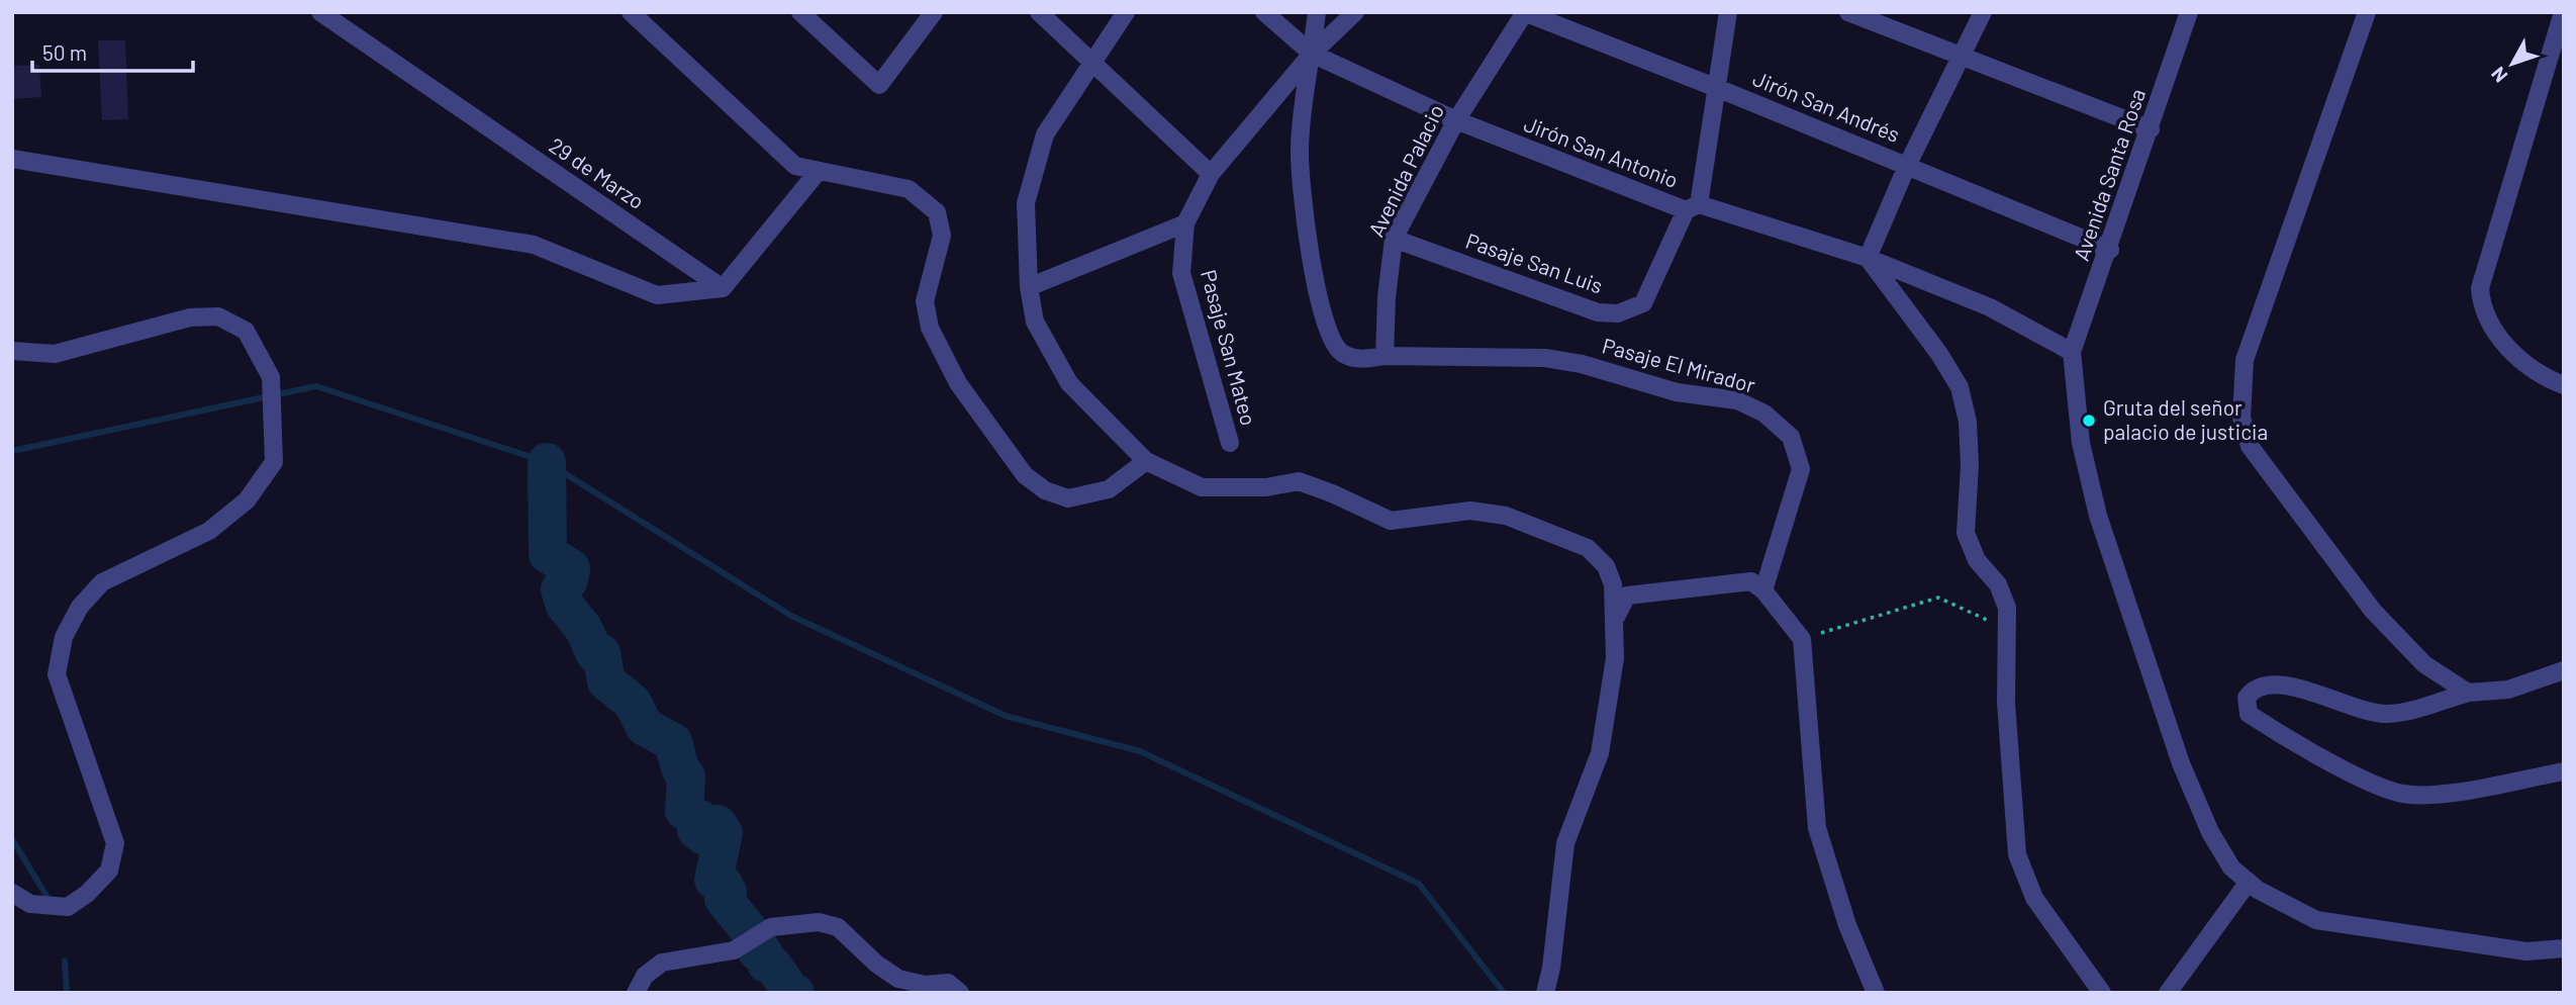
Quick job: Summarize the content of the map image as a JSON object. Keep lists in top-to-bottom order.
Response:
{
  "streets": {
    "street": [
      "Jirón San Andrés",
      "Jirón San Antonio",
      "Avenida Palacio",
      "29 de Marzo",
      "Avenida Santa Rosa",
      "Pasaje San Luis",
      "Pasaje San Mateo",
      "Pasaje El Mirador"
    ]
  },
  "crossings": [
    ["Jirón San Andrés", "Avenida Palacio"],
    ["Jirón San Andrés", "Avenida Santa Rosa"],
    ["Jirón San Andrés", "Pasaje San Luis"],
    ["Jirón San Antonio", "Avenida Palacio"],
    ["Jirón San Antonio", "Avenida Santa Rosa"],
    ["Jirón San Antonio", "Pasaje San Luis"],
    ["Avenida Palacio", "Pasaje San Luis"],
    ["Avenida Palacio", "Pasaje El Mirador"]
  ],
  "places": ["Gruta del señor palacio de justicia"],
  "scale_bar": "50 m",
  "north": "bottom left"
}
